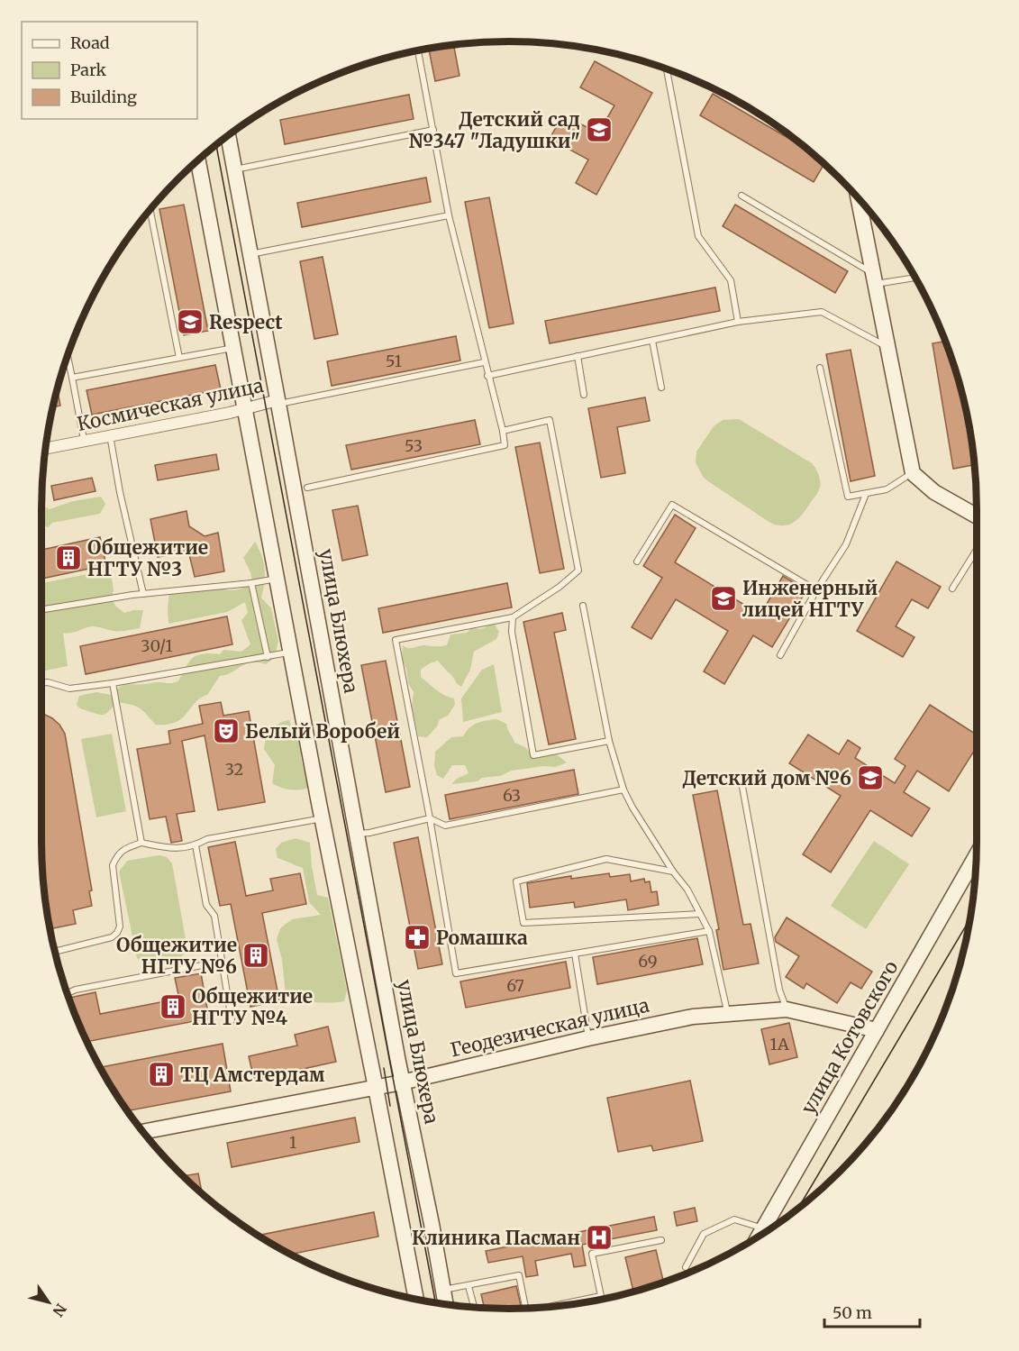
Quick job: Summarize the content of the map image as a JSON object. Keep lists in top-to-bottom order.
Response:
{
  "streets": {
    "street": [
      "Космическая улица",
      "улица Блюхера",
      "Геодезическая улица",
      "улица Котовского"
    ]
  },
  "crossings": [
    ["Космическая улица", "улица Блюхера"],
    ["улица Блюхера", "Геодезическая улица"],
    ["Геодезическая улица", "улица Котовского"]
  ],
  "places": {
    "school or university": [
      "Детский сад №347 \"Ладушки\"",
      "Respect",
      "Инженерный лицей НГТУ",
      "Детский дом №6"
    ],
    "building": [
      "Общежитие НГТУ №3",
      "Общежитие НГТУ №6",
      "Общежитие НГТУ №4",
      "ТЦ Амстердам"
    ],
    "theatre": ["Белый Воробей"],
    "pharmacy": ["Ромашка"],
    "hospital": ["Клиника Пасман"]
  },
  "house_numbers": [
    "51",
    "53",
    "30/1",
    "32",
    "63",
    "69",
    "67",
    "1А",
    "1"
  ],
  "legend": ["Road", "Park", "Building"],
  "scale_bar": "50 m",
  "north": "bottom right"
}
